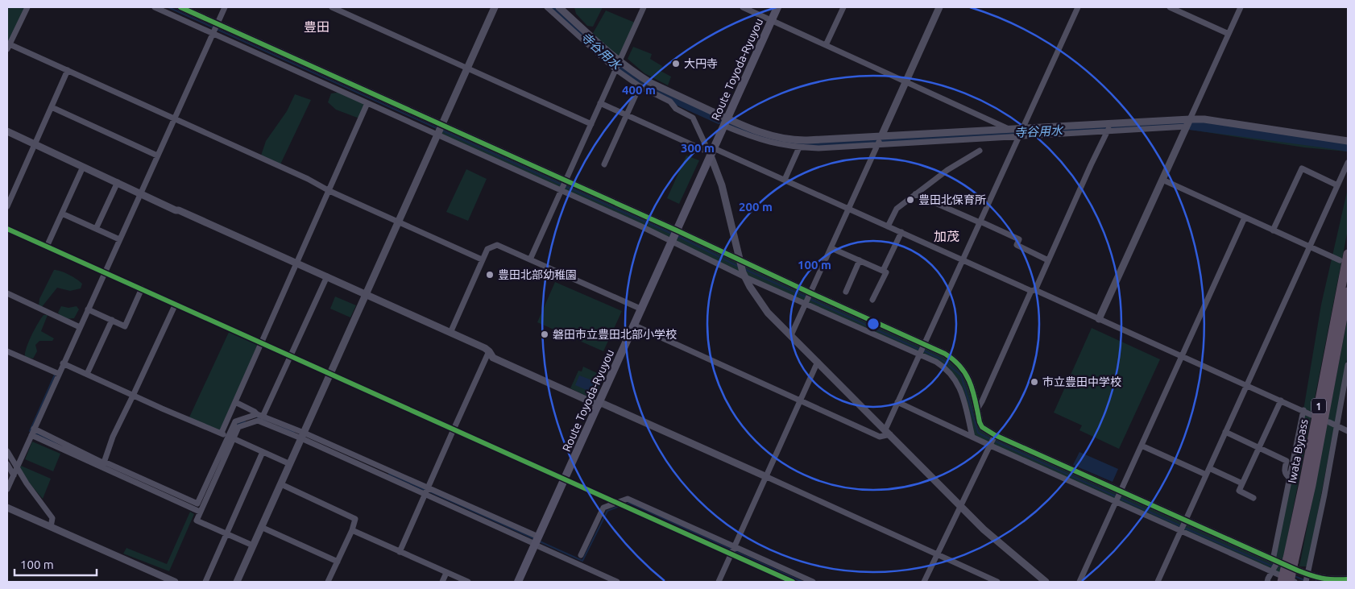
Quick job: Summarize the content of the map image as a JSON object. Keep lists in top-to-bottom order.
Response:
{
  "streets": {
    "highway": ["1", "Iwata Bypass"],
    "main road": ["Route Toyoda-Ryuyou"]
  },
  "districts": ["豊田", "加茂"],
  "water": ["寺谷用水"],
  "places": [
    "大円寺",
    "豊田北保育所",
    "豊田北部幼稚園",
    "磐田市立豊田北部小学校",
    "市立豊田中学校"
  ],
  "scale_bar": "100 m",
  "rings": [
    "400 m",
    "300 m",
    "200 m",
    "100 m"
  ]
}
